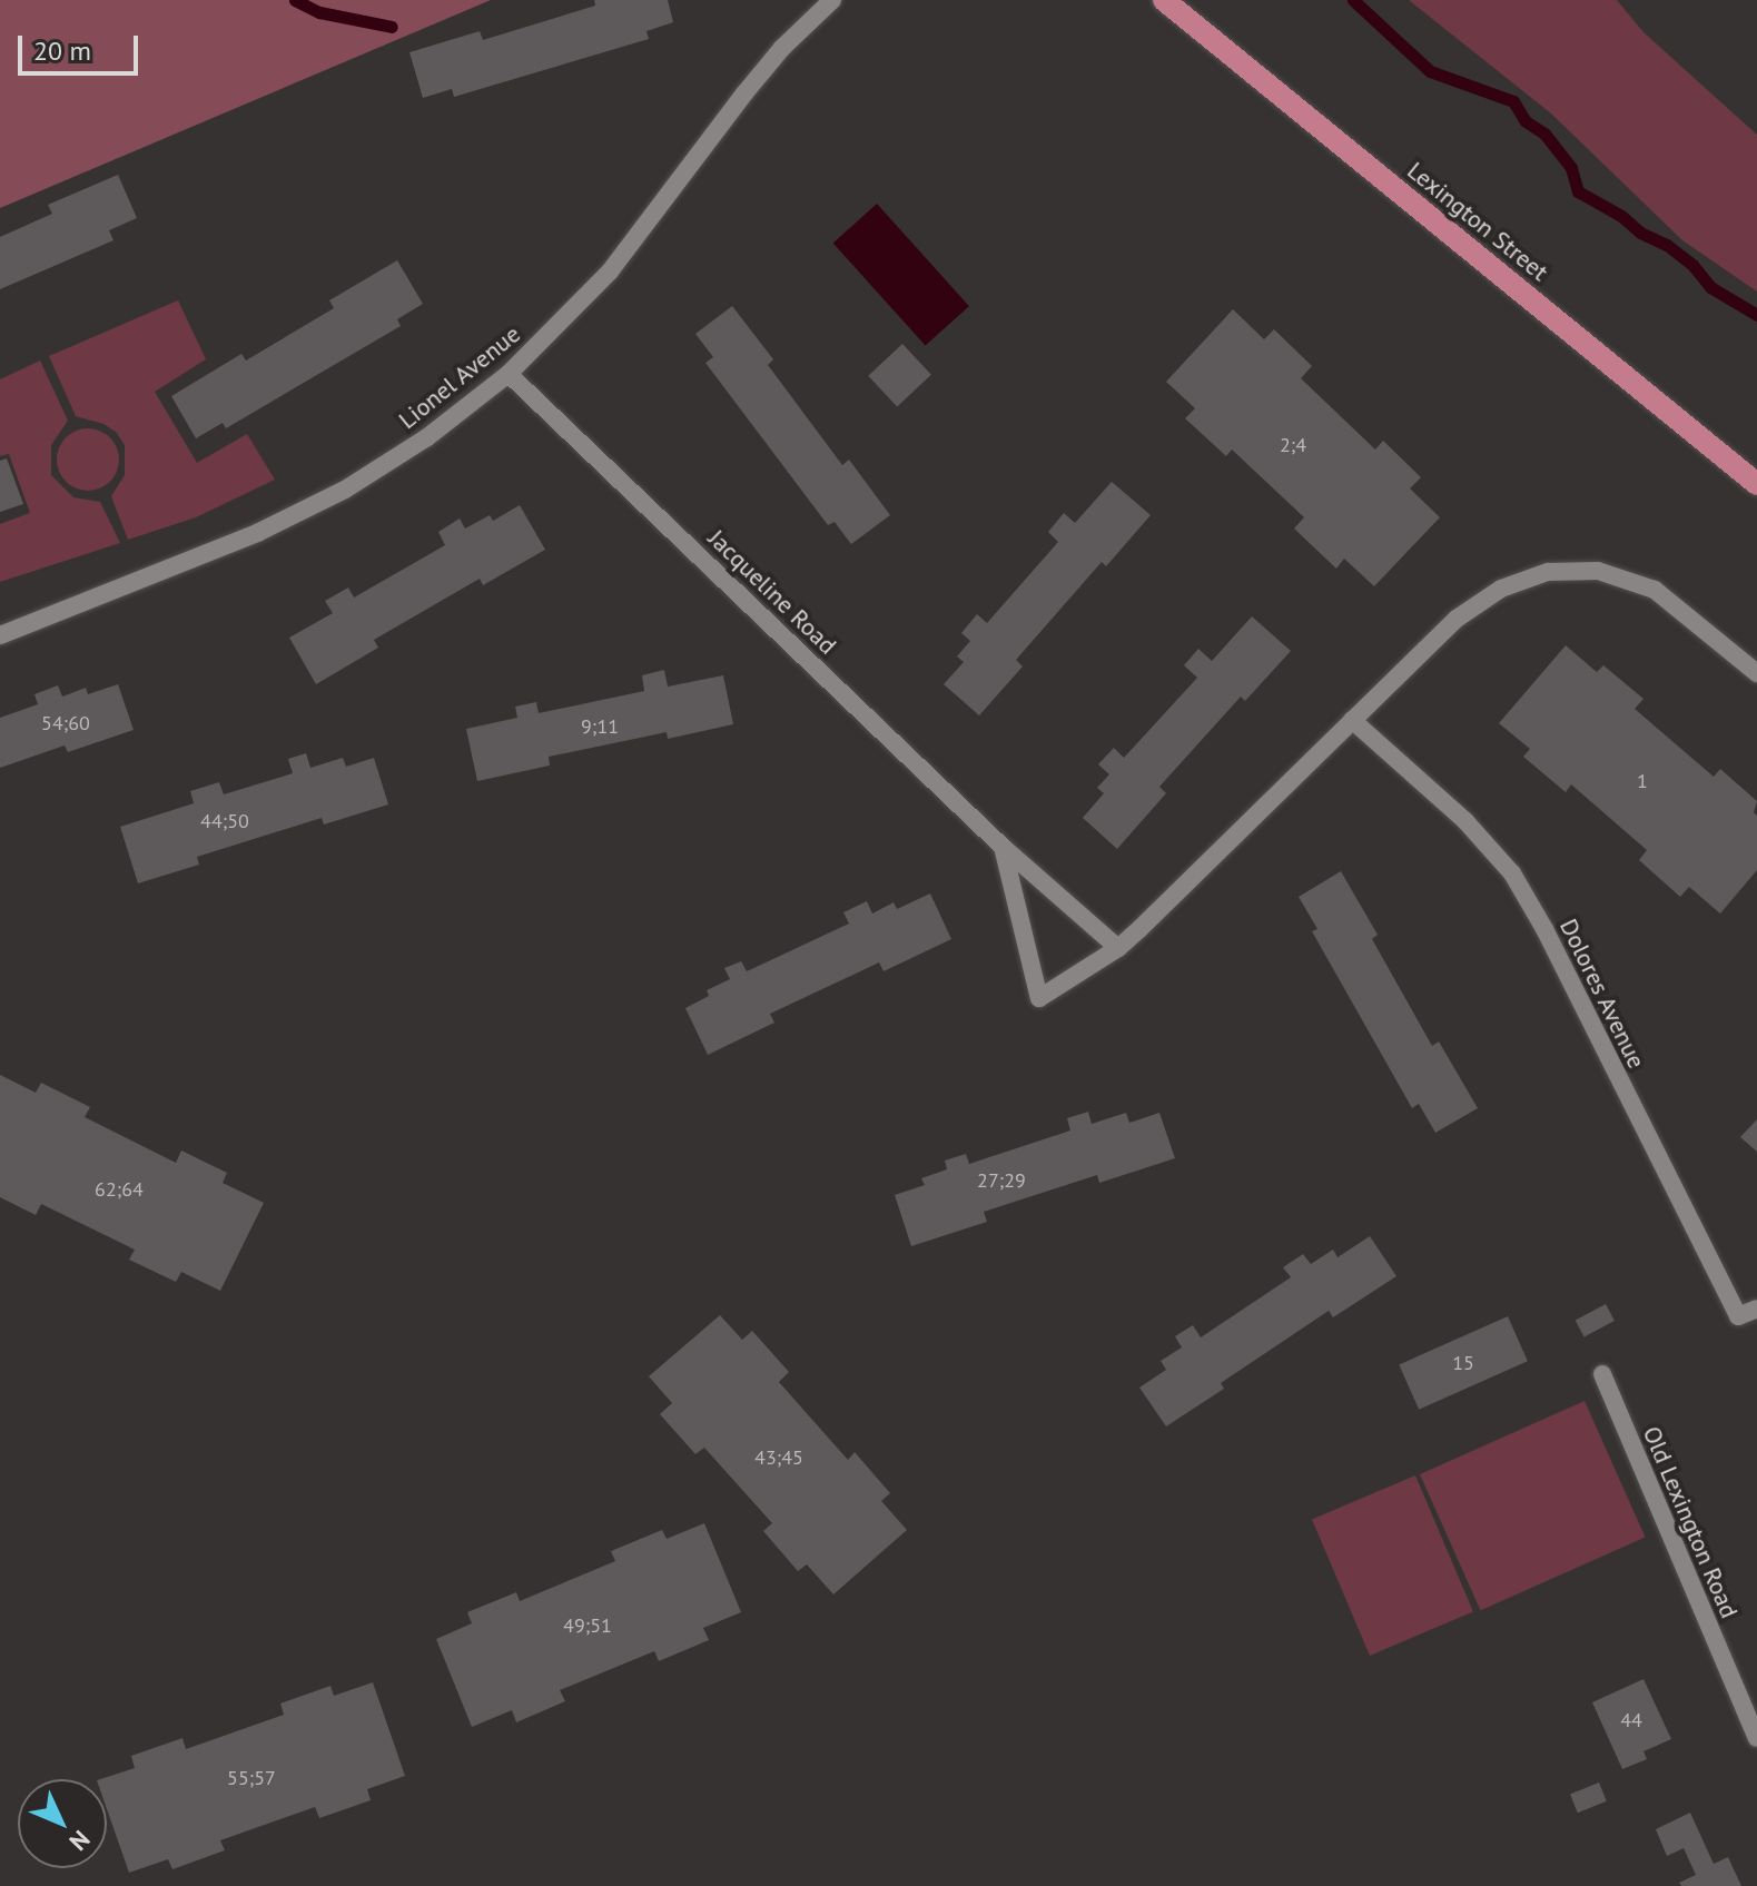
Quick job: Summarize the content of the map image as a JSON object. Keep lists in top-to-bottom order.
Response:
{
  "streets": {
    "main road": ["Lexington Street"],
    "street": [
      "Lionel Avenue",
      "Jacqueline Road",
      "Dolores Avenue",
      "Old Lexington Road"
    ]
  },
  "crossings": [
    ["Lionel Avenue", "Jacqueline Road"]
  ],
  "house_numbers": [
    "2;4",
    "54;60",
    "9;11",
    "1",
    "44;50",
    "27;29",
    "62;64",
    "15",
    "43;45",
    "49;51",
    "44",
    "55;57"
  ],
  "scale_bar": "20 m",
  "north": "bottom right"
}
